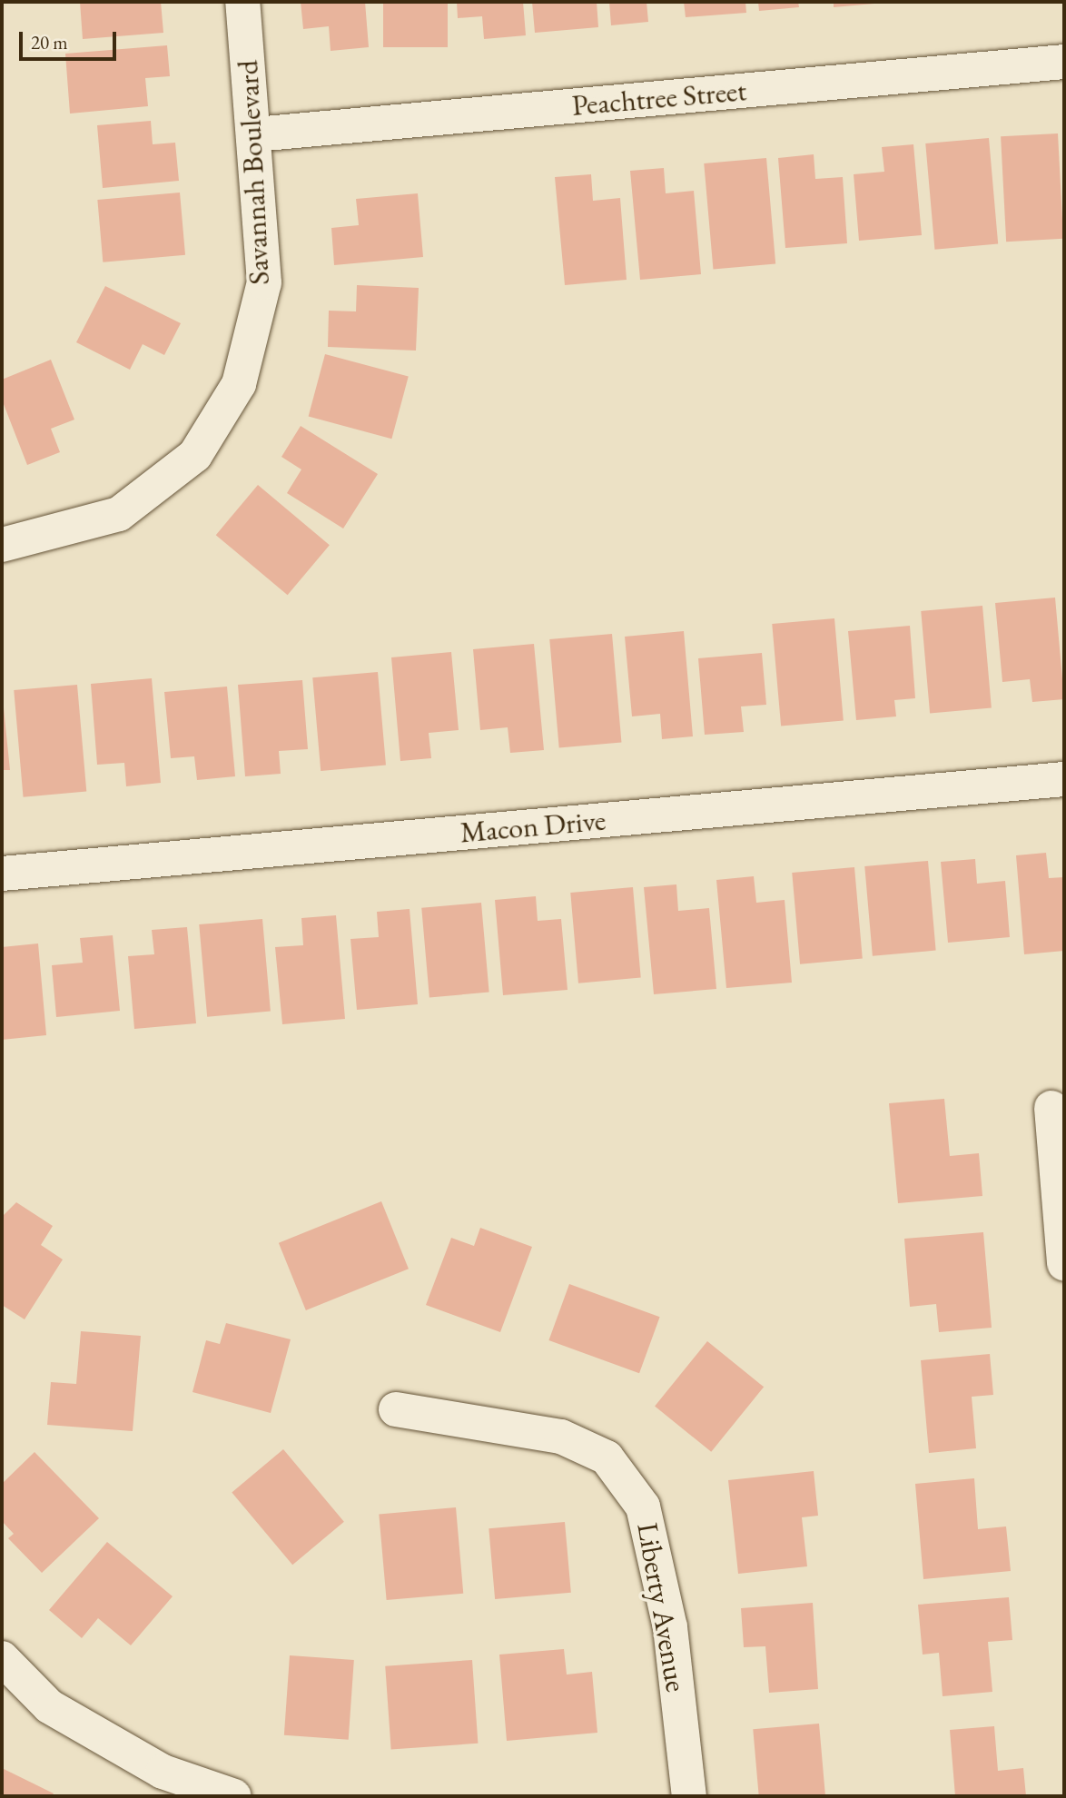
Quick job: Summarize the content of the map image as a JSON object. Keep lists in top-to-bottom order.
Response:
{
  "streets": {
    "street": [
      "Peachtree Street",
      "Savannah Boulevard",
      "Macon Drive",
      "Liberty Avenue"
    ]
  },
  "crossings": [
    ["Peachtree Street", "Savannah Boulevard"]
  ],
  "scale_bar": "20 m"
}
